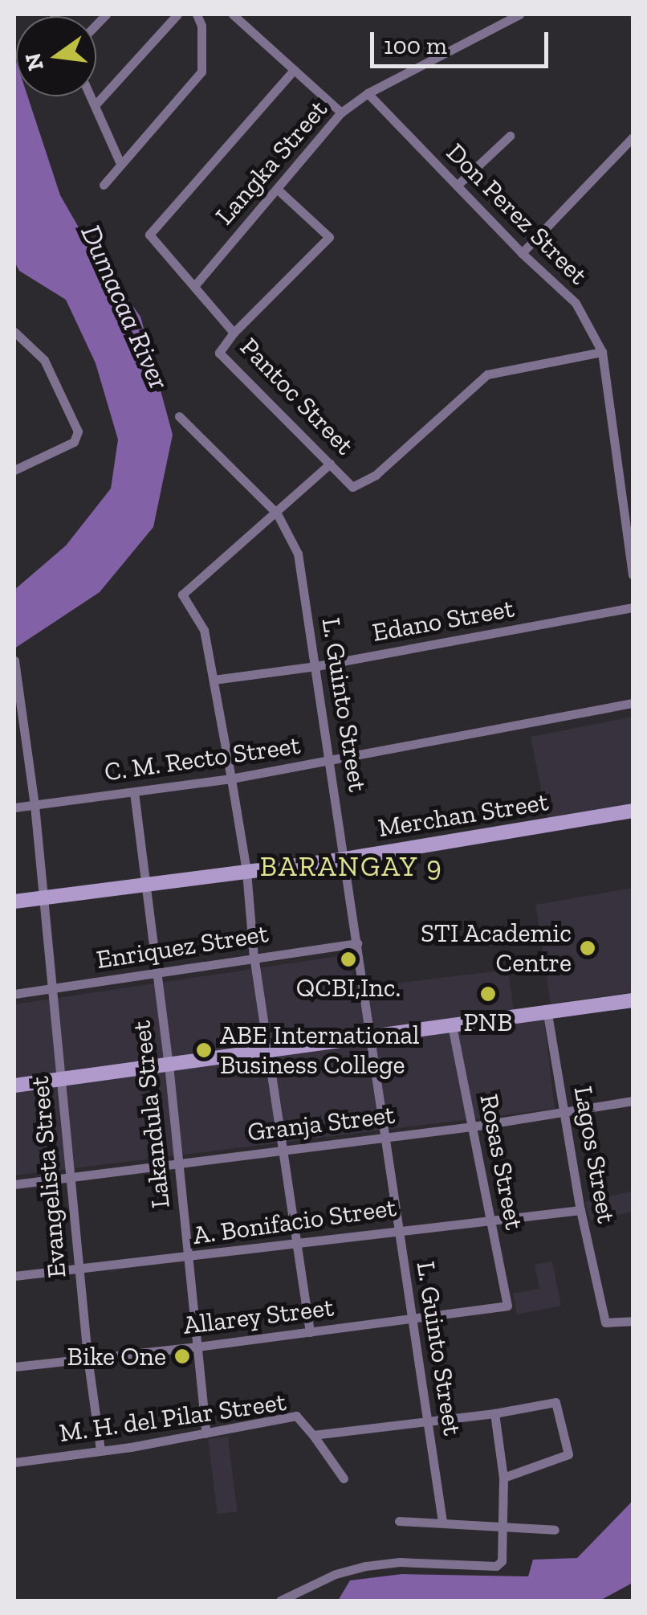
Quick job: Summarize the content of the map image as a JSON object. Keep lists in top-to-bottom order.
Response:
{
  "streets": {
    "main road": ["Merchan Street"],
    "street": [
      "Langka Street",
      "Don Perez Street",
      "Pantoc Street",
      "Edano Street",
      "L. Guinto Street",
      "C. M. Recto Street",
      "Enriquez Street",
      "Lakandula Street",
      "Granja Street",
      "Lagos Street",
      "Rosas Street",
      "Evangelista Street",
      "A. Bonifacio Street",
      "Allarey Street",
      "M. H. del Pilar Street"
    ]
  },
  "crossings": [
    ["Langka Street", "Don Perez Street"],
    ["Don Perez Street", "Pantoc Street"],
    ["Edano Street", "L. Guinto Street"],
    ["L. Guinto Street", "C. M. Recto Street"],
    ["L. Guinto Street", "Merchan Street"],
    ["L. Guinto Street", "Enriquez Street"],
    ["L. Guinto Street", "Granja Street"],
    ["L. Guinto Street", "A. Bonifacio Street"],
    ["L. Guinto Street", "Allarey Street"],
    ["L. Guinto Street", "M. H. del Pilar Street"],
    ["C. M. Recto Street", "Lakandula Street"],
    ["C. M. Recto Street", "Evangelista Street"],
    ["Merchan Street", "Lakandula Street"],
    ["Merchan Street", "Evangelista Street"],
    ["Enriquez Street", "Lakandula Street"],
    ["Enriquez Street", "Evangelista Street"],
    ["Lakandula Street", "Granja Street"],
    ["Lakandula Street", "A. Bonifacio Street"],
    ["Lakandula Street", "Allarey Street"],
    ["Lakandula Street", "M. H. del Pilar Street"],
    ["Granja Street", "Lagos Street"],
    ["Granja Street", "Rosas Street"],
    ["Granja Street", "Evangelista Street"],
    ["Lagos Street", "A. Bonifacio Street"],
    ["Rosas Street", "A. Bonifacio Street"],
    ["Rosas Street", "Allarey Street"],
    ["Evangelista Street", "A. Bonifacio Street"],
    ["Evangelista Street", "Allarey Street"],
    ["Evangelista Street", "M. H. del Pilar Street"]
  ],
  "districts": ["BARANGAY 9"],
  "water": ["Dumacaa River"],
  "places": [
    "STI Academic Centre",
    "QCBI,Inc.",
    "PNB",
    "ABE International Business College",
    "Bike One"
  ],
  "scale_bar": "100 m",
  "north": "left"
}
